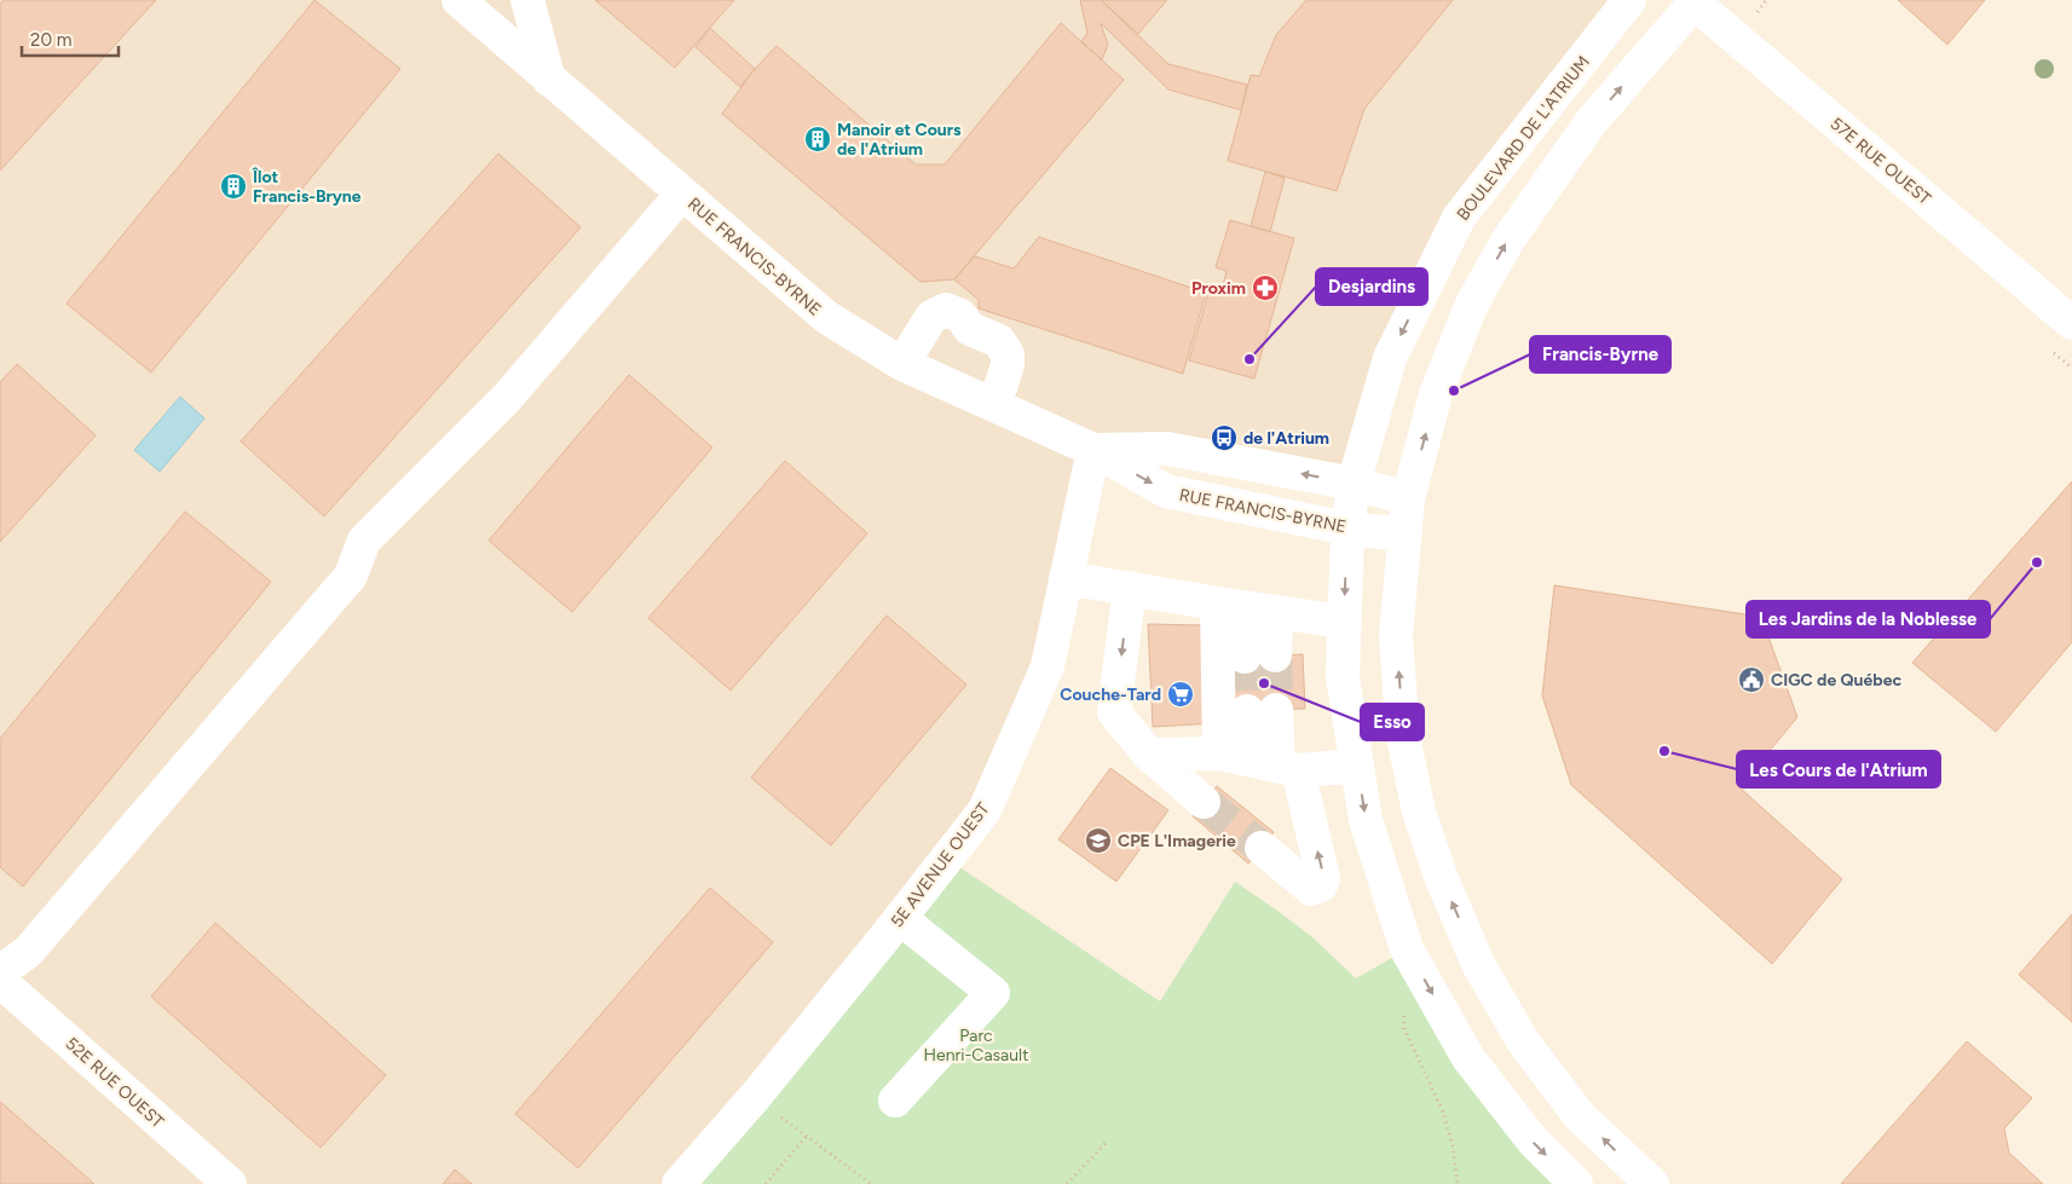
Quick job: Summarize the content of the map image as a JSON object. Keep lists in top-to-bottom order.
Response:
{
  "streets": {
    "street": [
      "BOULEVARD DE L'ATRIUM",
      "57E RUE OUEST",
      "RUE FRANCIS-BYRNE",
      "5E AVENUE OUEST",
      "52E RUE OUEST"
    ]
  },
  "crossings": [
    ["BOULEVARD DE L'ATRIUM", "RUE FRANCIS-BYRNE"],
    ["RUE FRANCIS-BYRNE", "5E AVENUE OUEST"]
  ],
  "one_way": ["BOULEVARD DE L'ATRIUM"],
  "parks": ["Parc Henri-Casault"],
  "places": {
    "building": ["Manoir et Cours de l'Atrium", "Îlot Francis-Bryne"],
    "pharmacy": ["Proxim"],
    "other": [
      "Desjardins",
      "Francis-Byrne",
      "Les Jardins de la Noblesse",
      "Esso",
      "Les Cours de l'Atrium"
    ],
    "bus stop": ["de l'Atrium"],
    "public building": ["CIGC de Québec"],
    "supermarket": ["Couche-Tard"],
    "school or university": ["CPE L'Imagerie"]
  },
  "scale_bar": "20 m"
}
